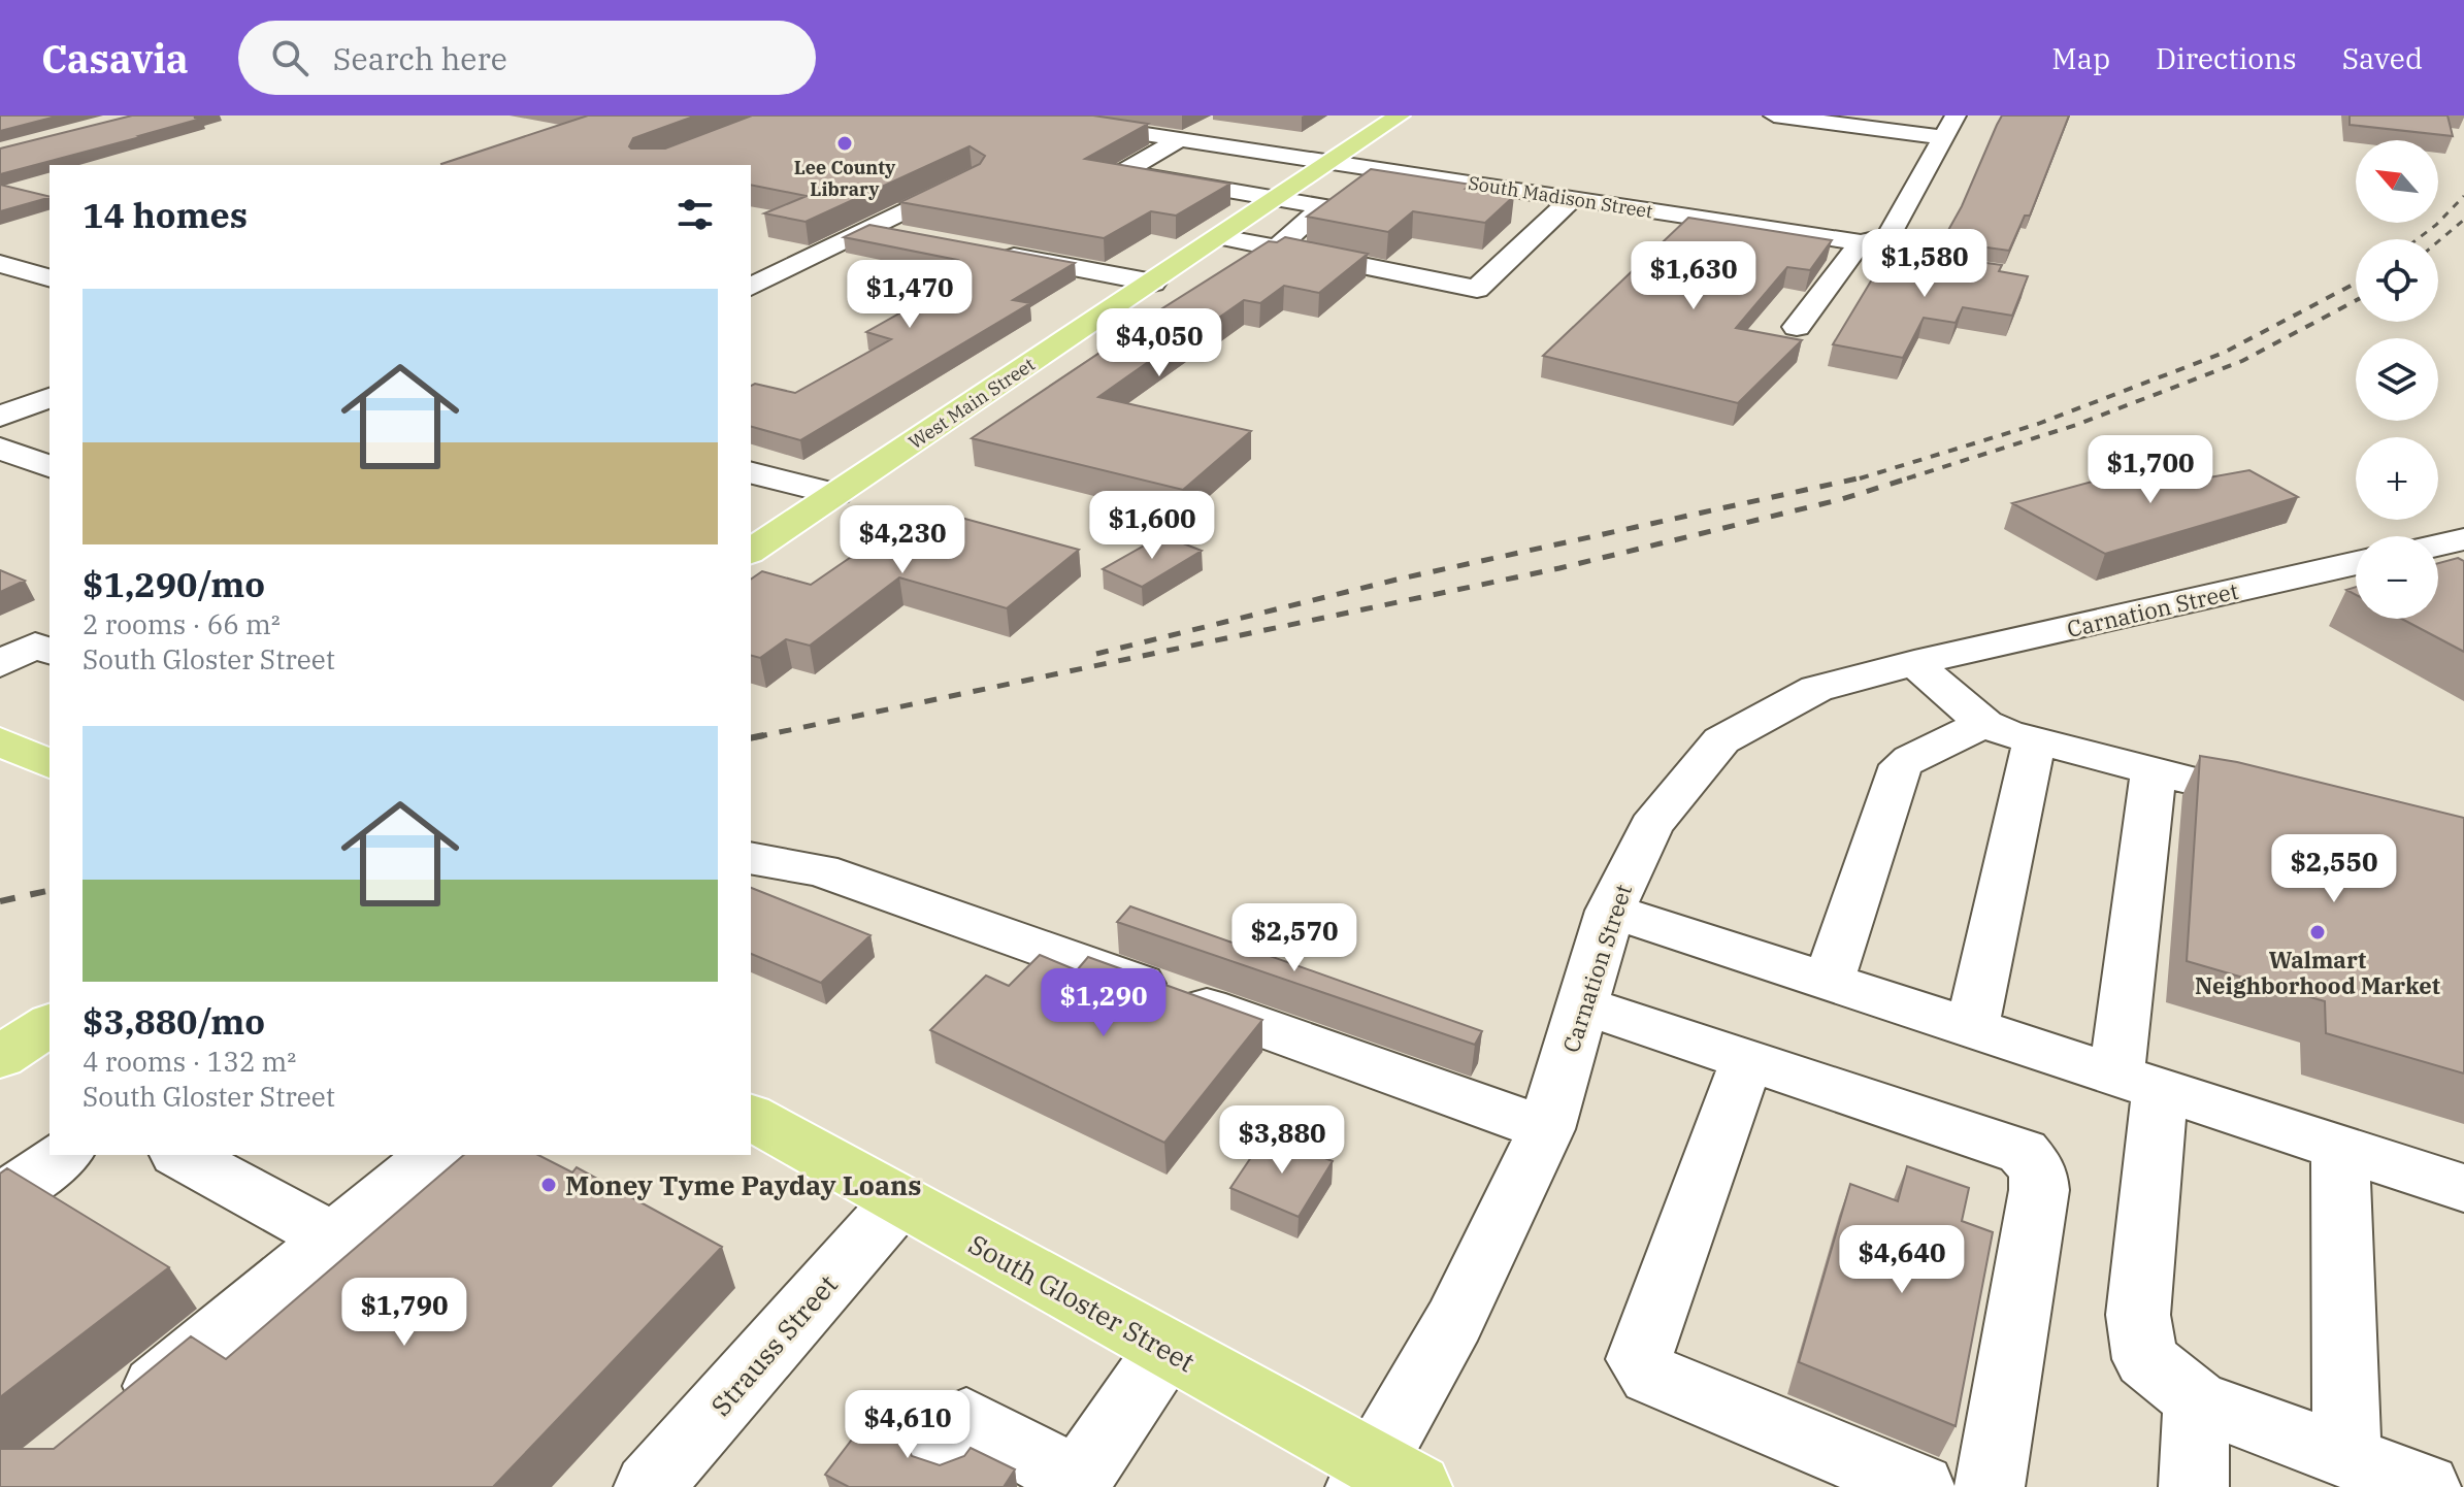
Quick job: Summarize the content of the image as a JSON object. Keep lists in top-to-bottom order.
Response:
{
  "streets": {
    "main road": ["West Main Street", "South Gloster Street"],
    "street": ["South Madison Street", "Carnation Street", "Strauss Street"]
  },
  "crossings": [
    ["South Madison Street", "West Main Street"],
    ["Carnation Street", "South Gloster Street"],
    ["South Gloster Street", "Strauss Street"]
  ],
  "places": ["Lee County Library", "Walmart Neighborhood Market", "Money Tyme Payday Loans"],
  "north": "top left",
  "page": {
    "header": "Casavia",
    "search": "Search here",
    "nav": ["Map", "Directions", "Saved"],
    "map_buttons": ["+", "−"],
    "heading": "14 homes",
    "price": [
      "$1,580",
      "$1,630",
      "$1,470",
      "$4,050",
      "$1,700",
      "$1,600",
      "$4,230",
      "$2,550",
      "$2,570",
      "$1,290",
      "$3,880",
      "$4,640",
      "$1,790",
      "$4,610"
    ],
    "list": [
      {
        "name": "$1,290/mo",
        "note": "2 rooms · 66 m² · South Gloster Street"
      },
      {
        "name": "$3,880/mo",
        "note": "4 rooms · 132 m² · South Gloster Street"
      }
    ]
  }
}
